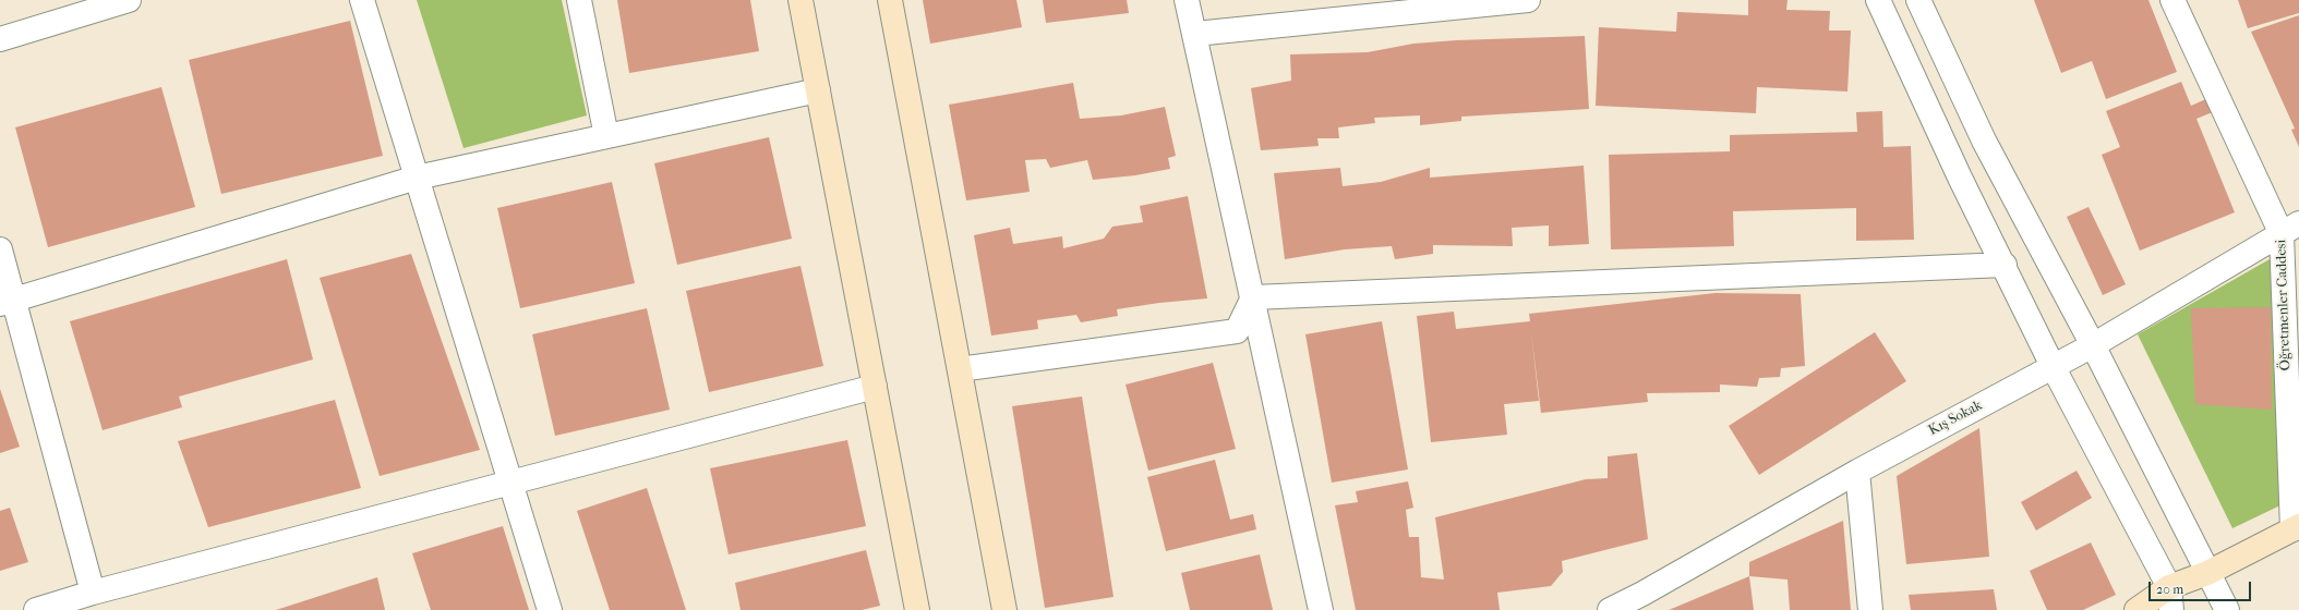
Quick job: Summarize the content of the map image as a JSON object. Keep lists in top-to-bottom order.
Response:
{
  "streets": {
    "street": ["Öğretmenler Caddesi", "Kış Sokak"]
  },
  "crossings": [
    ["Öğretmenler Caddesi", "Kış Sokak"]
  ],
  "scale_bar": "20 m"
}
